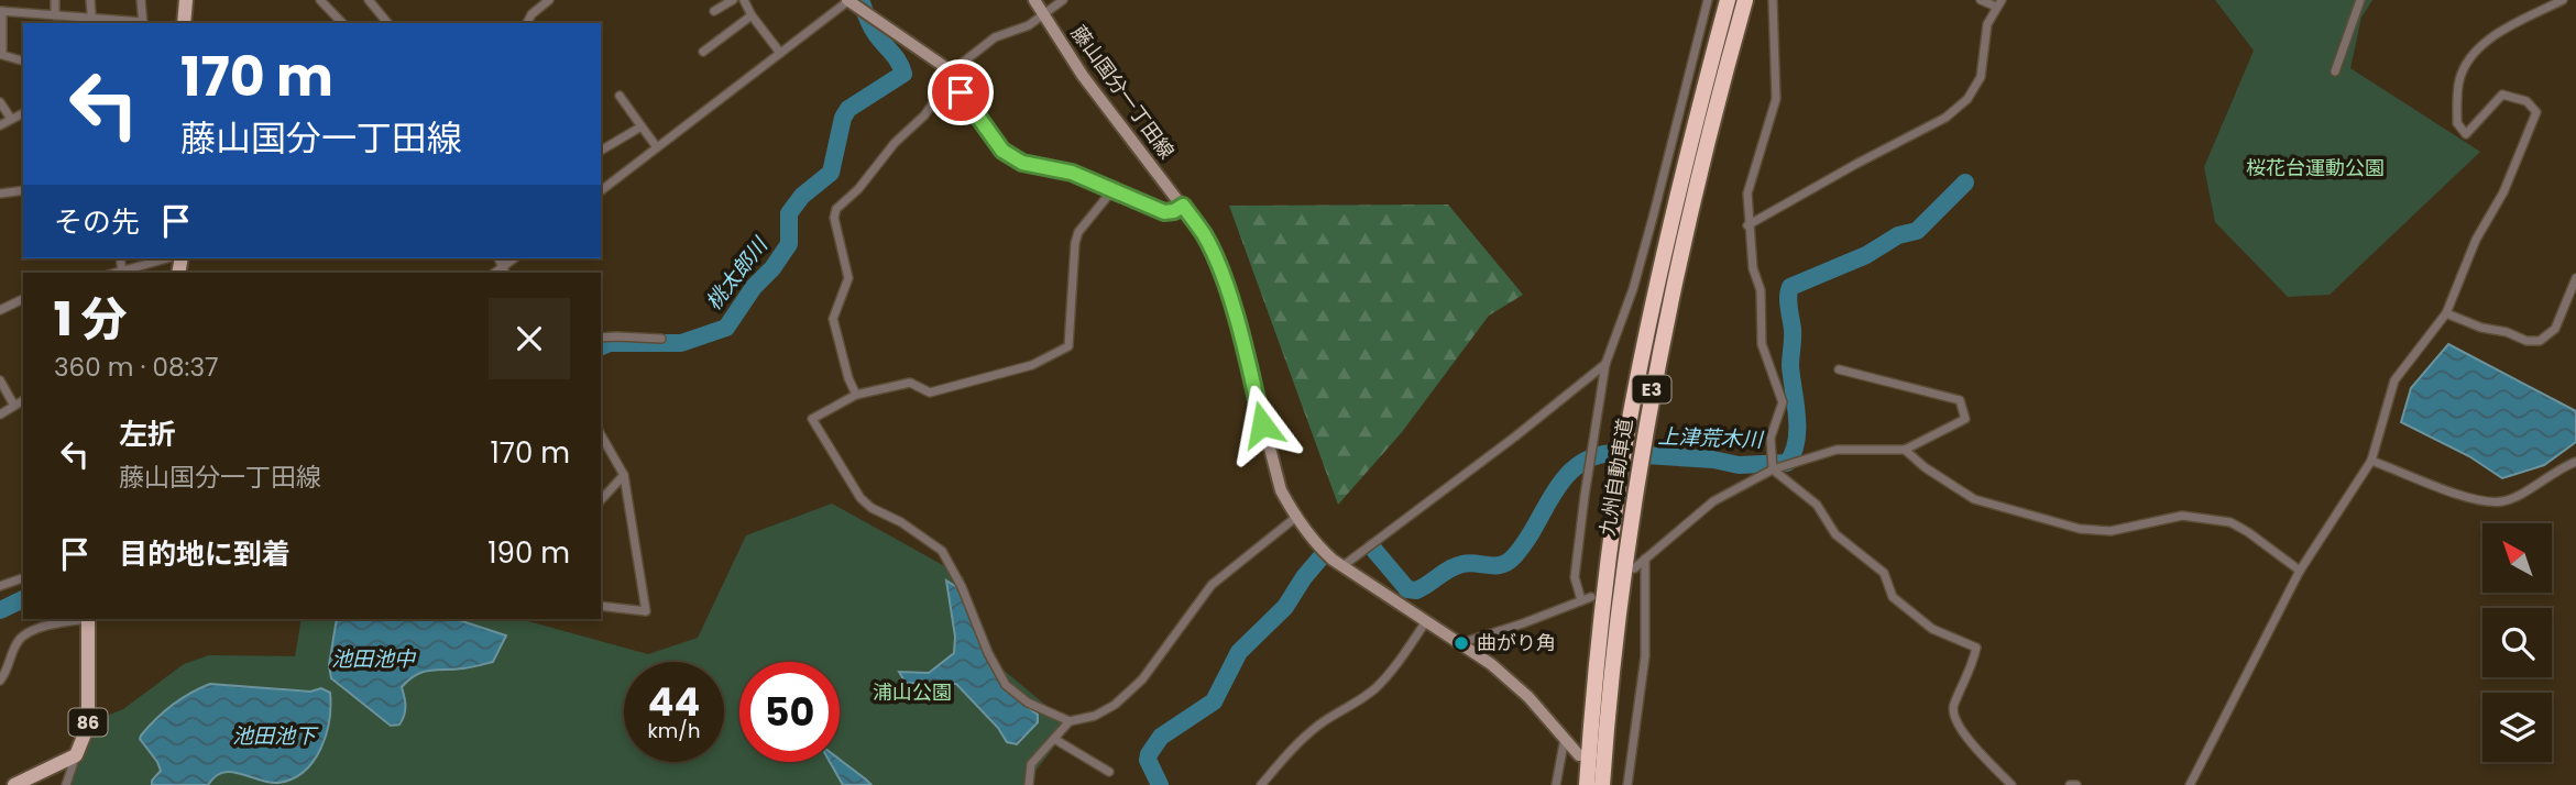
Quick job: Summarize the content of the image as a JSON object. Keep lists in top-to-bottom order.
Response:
{
  "streets": {
    "highway": ["E3", "九州自動車道"],
    "main road": ["藤山国分一丁田線", "86"]
  },
  "water": [
    "桃太郎川",
    "上津荒木川",
    "池田池中",
    "池田池下"
  ],
  "parks": ["桜花台運動公園", "浦山公園"],
  "places": ["曲がり角"],
  "north": "top left",
  "page": {
    "turn": ["170 m", "藤山国分一丁田線"],
    "then": "その先",
    "heading": ["1 分", "360 m · 08:37"],
    "list": [
      {
        "name": "左折",
        "note": "藤山国分一丁田線",
        "value": "170 m"
      },
      {
        "name": "目的地に到着",
        "value": "190 m"
      }
    ],
    "speed": "44 km/h",
    "limit": "50"
  }
}
